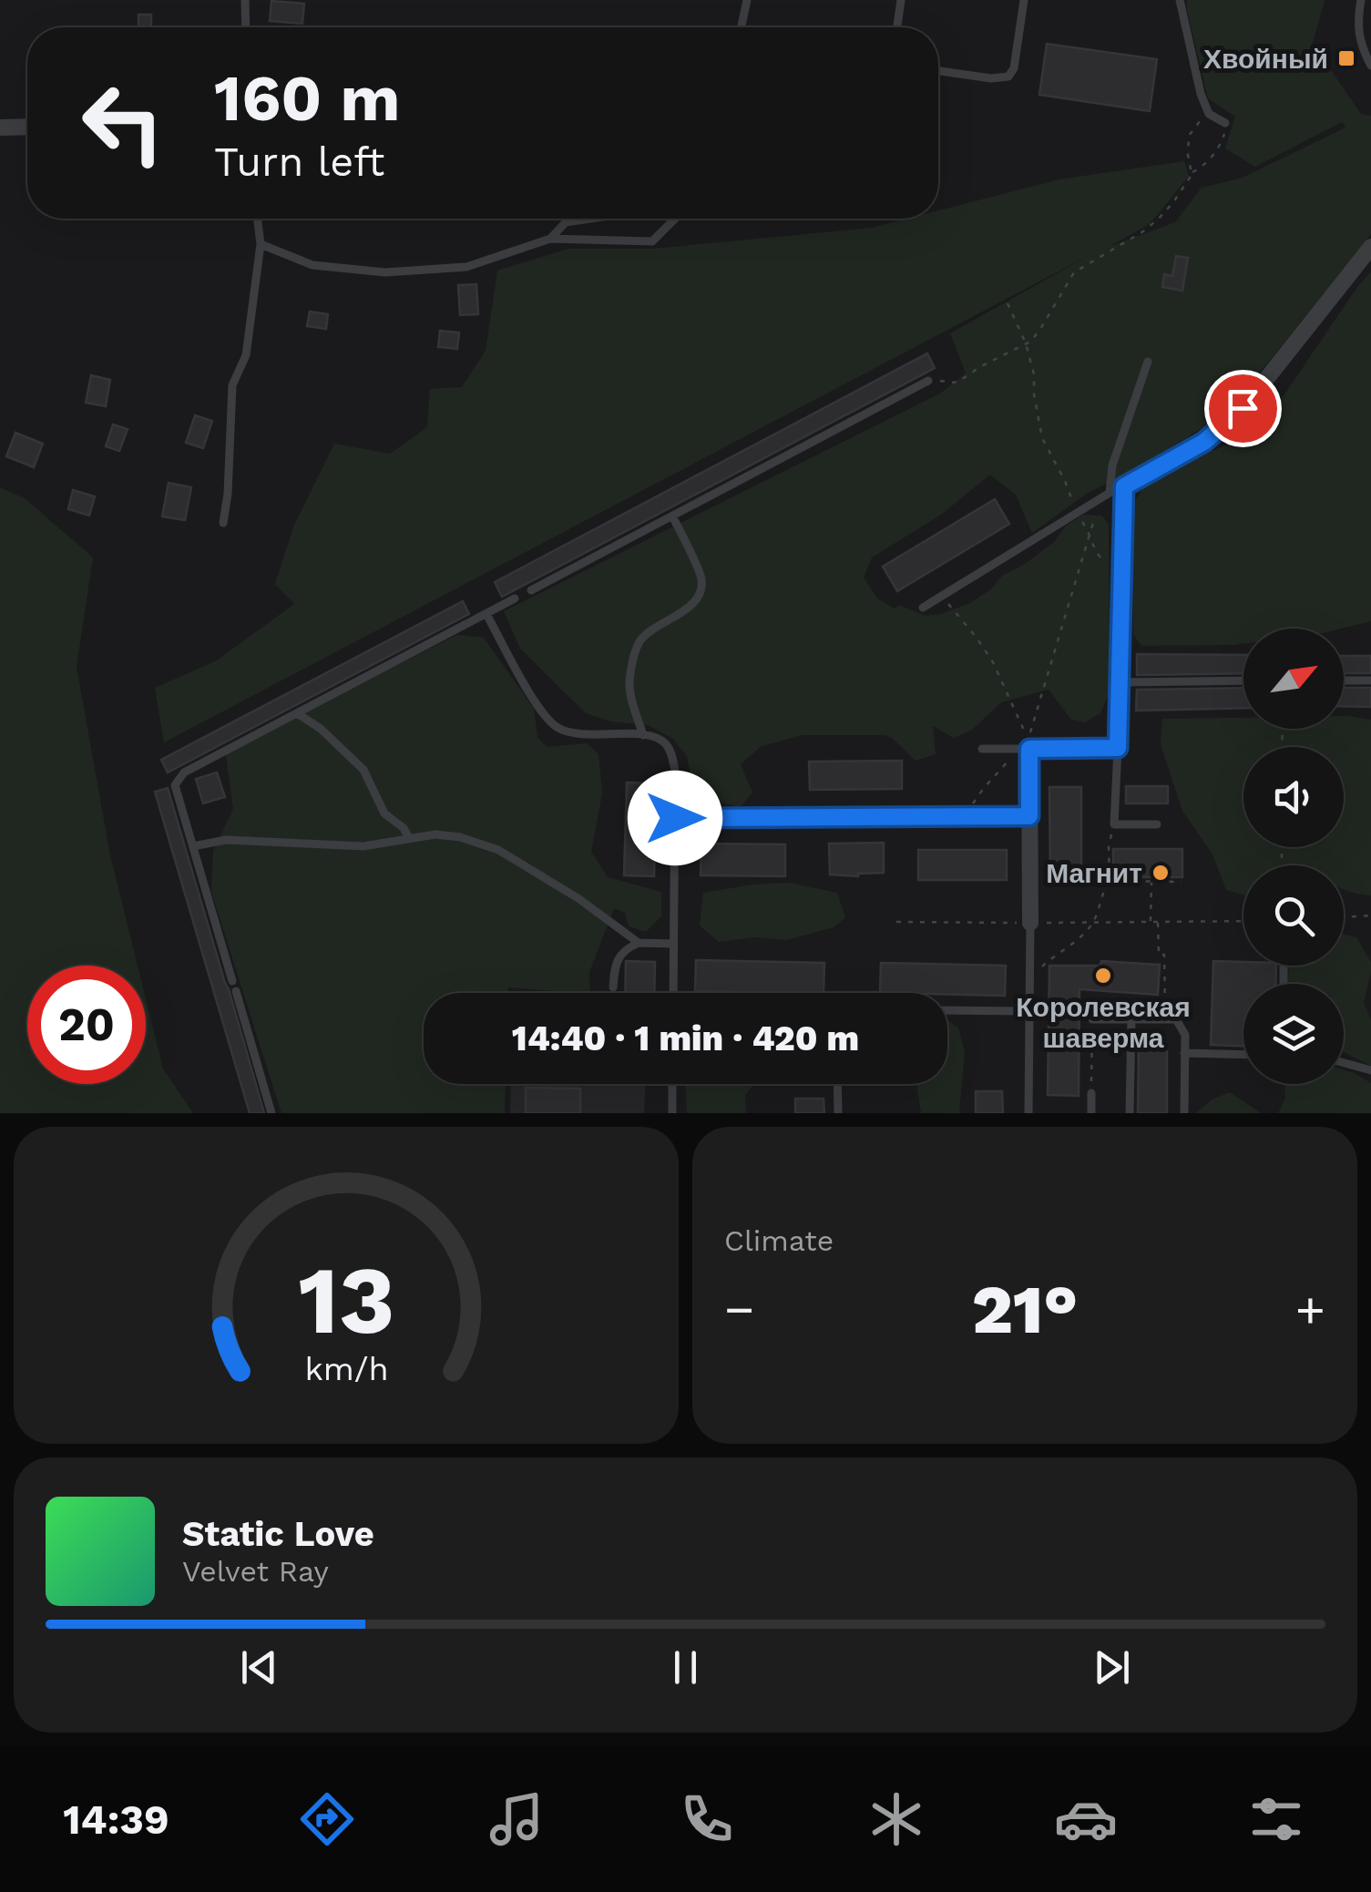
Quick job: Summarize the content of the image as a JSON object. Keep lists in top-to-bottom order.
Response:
{
  "places": {
    "transit": ["Хвойный"],
    "other": ["Магнит", "Королевская шаверма"]
  },
  "north": "top right",
  "page": {
    "turn": ["160 m", "Turn left"],
    "limit": "20",
    "trip": "14:40 · 1 min · 420 m",
    "tile": "Climate",
    "heat": ["−", "21°", "+"],
    "song": ["Static Love", "Velvet Ray"],
    "tabs": "14:39",
    "gauge": ["13", "km/h"]
  }
}
